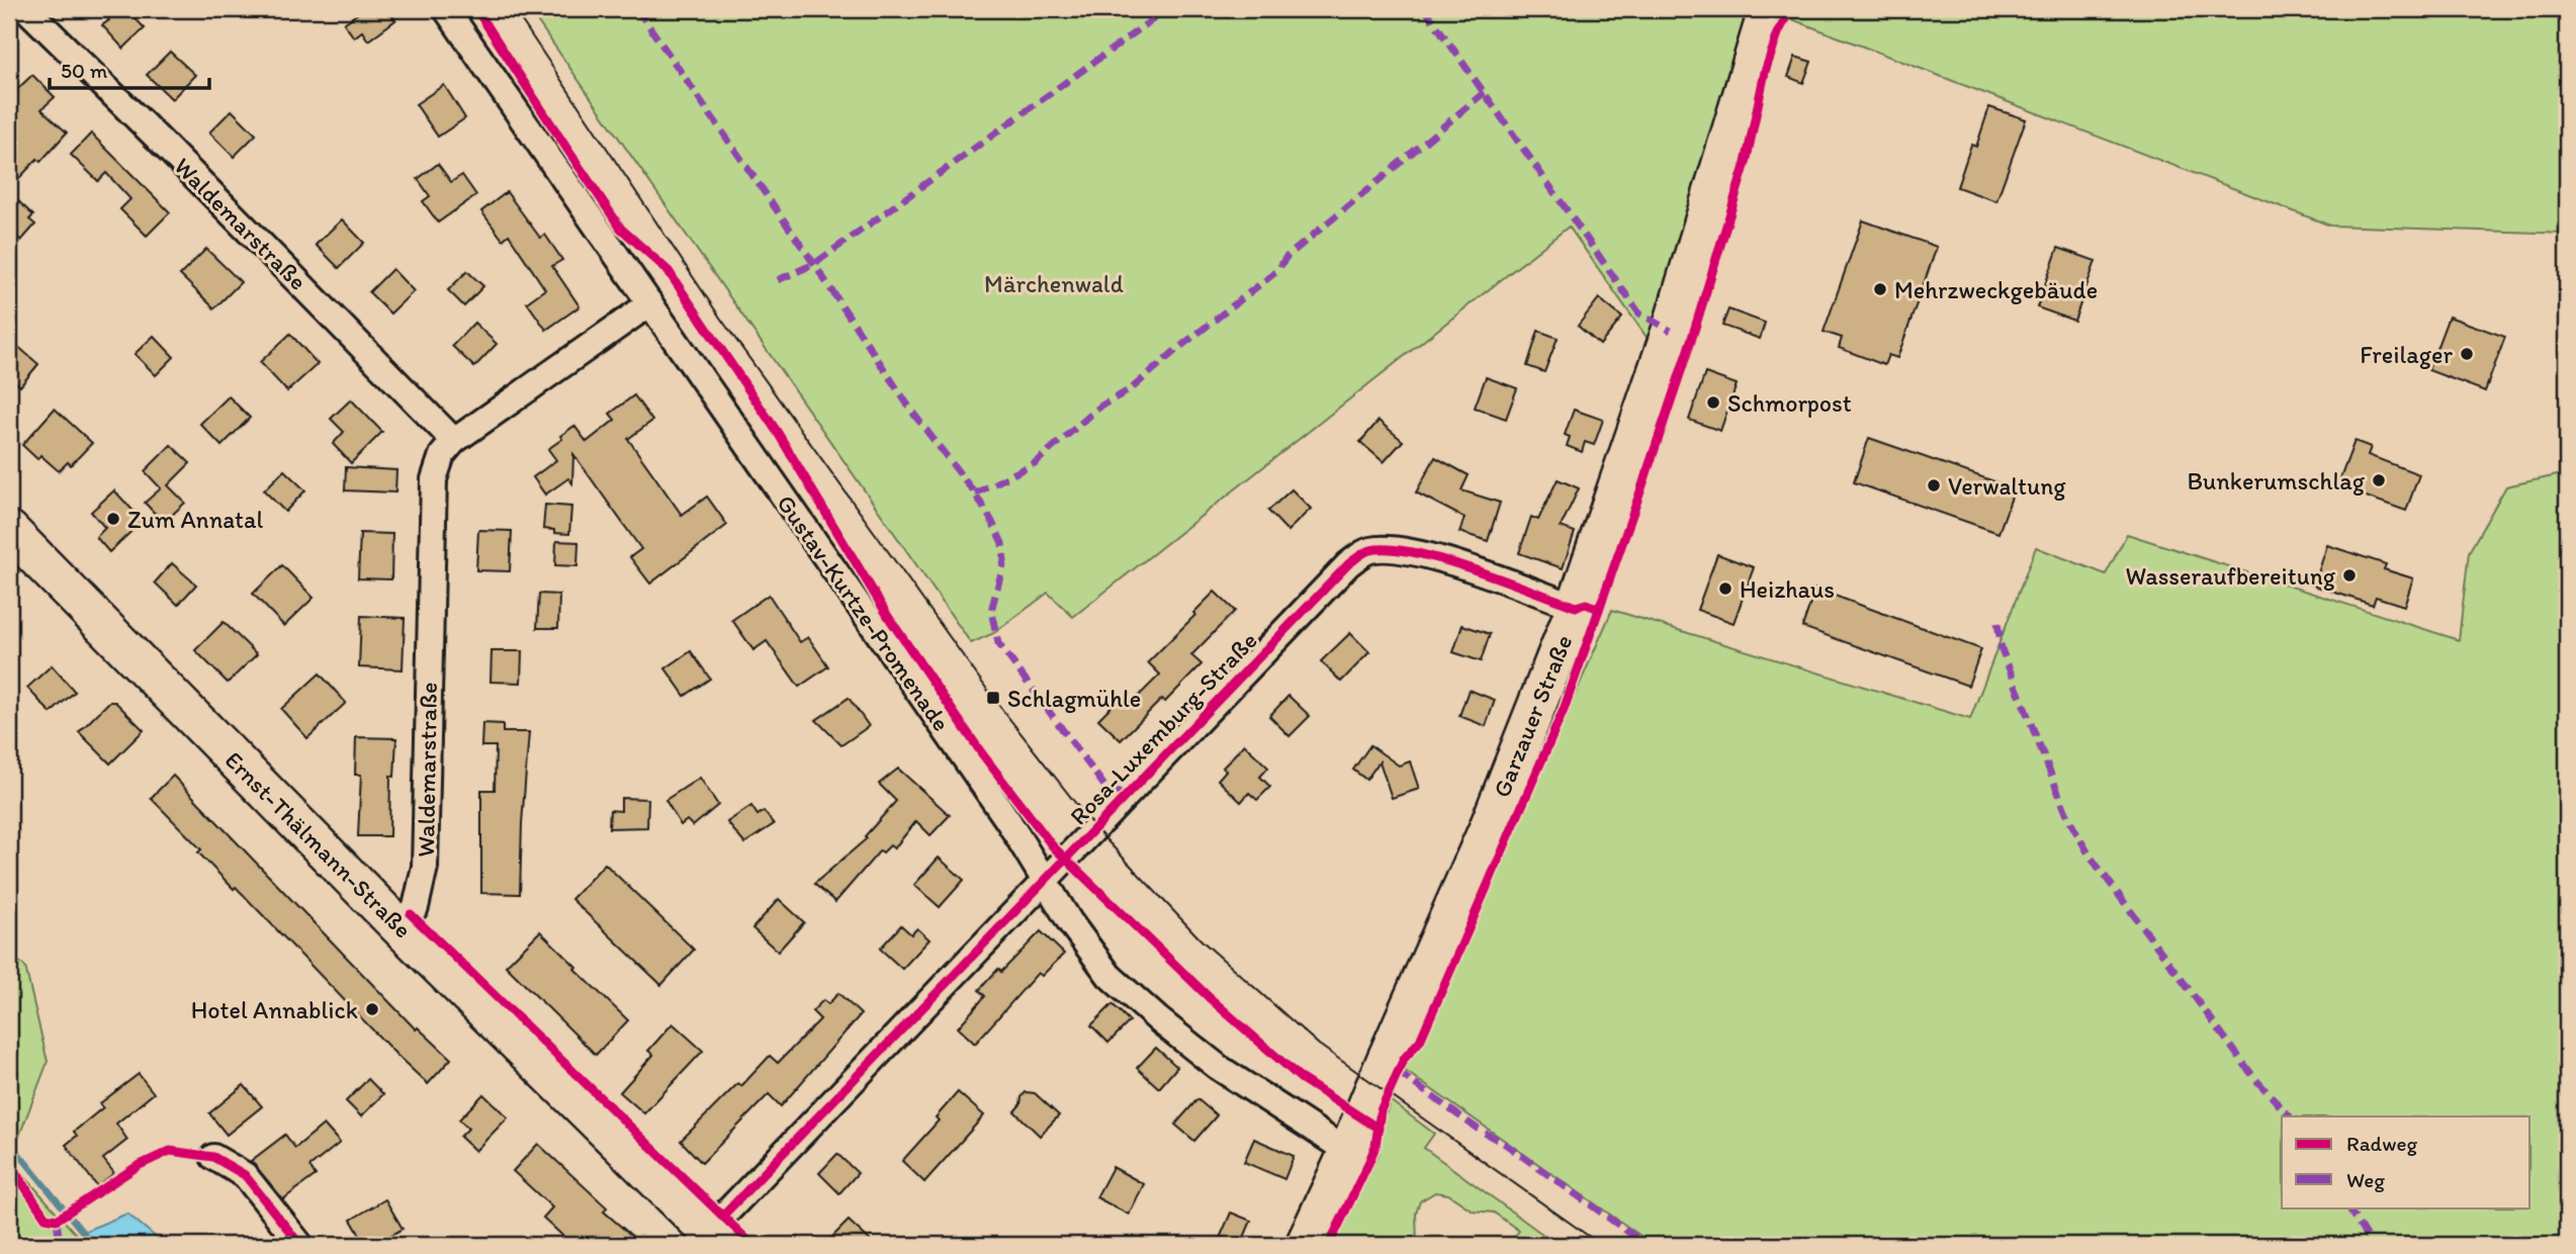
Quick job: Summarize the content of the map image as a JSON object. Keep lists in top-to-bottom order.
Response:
{
  "streets": {
    "street": [
      "Waldemarstraße",
      "Gustav-Kurtze-Promenade",
      "Garzauer Straße",
      "Rosa-Luxemburg-Straße",
      "Ernst-Thälmann-Straße"
    ]
  },
  "crossings": [
    ["Waldemarstraße", "Gustav-Kurtze-Promenade"],
    ["Waldemarstraße", "Ernst-Thälmann-Straße"],
    ["Gustav-Kurtze-Promenade", "Garzauer Straße"],
    ["Gustav-Kurtze-Promenade", "Rosa-Luxemburg-Straße"],
    ["Garzauer Straße", "Rosa-Luxemburg-Straße"],
    ["Rosa-Luxemburg-Straße", "Ernst-Thälmann-Straße"]
  ],
  "parks": ["Märchenwald"],
  "places": {
    "other": [
      "Mehrzweckgebäude",
      "Freilager",
      "Schmorpost",
      "Bunkerumschlag",
      "Verwaltung",
      "Zum Annatal",
      "Wasseraufbereitung",
      "Heizhaus",
      "Hotel Annablick"
    ],
    "transit": ["Schlagmühle"]
  },
  "legend": ["Radweg", "Weg"],
  "scale_bar": "50 m"
}
